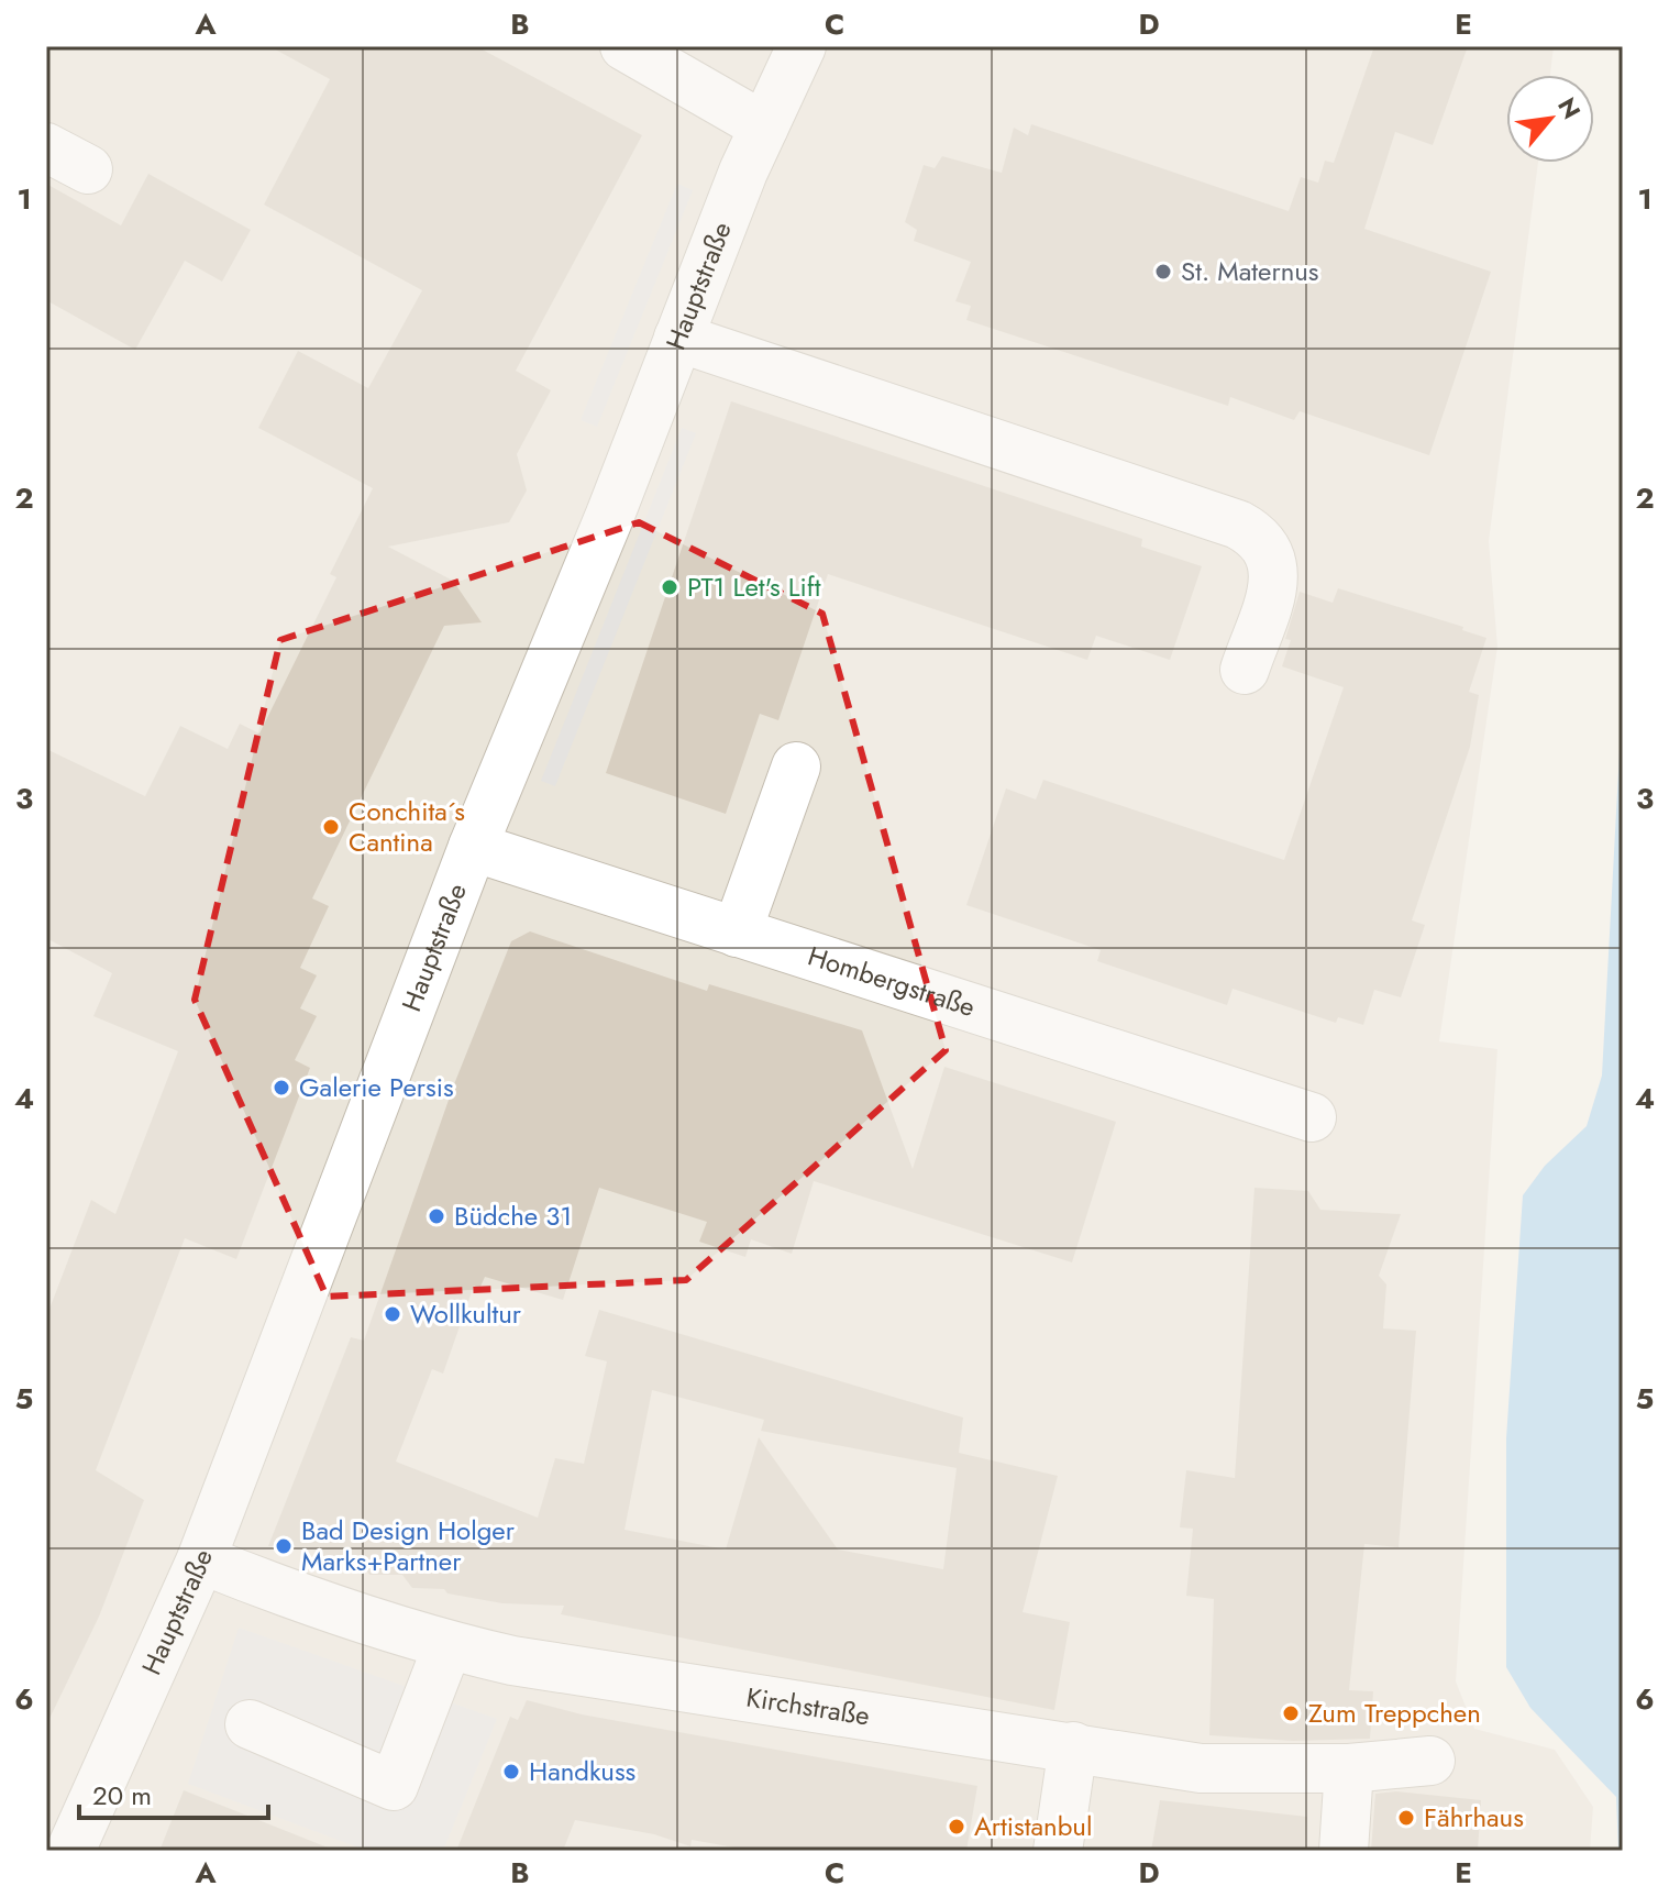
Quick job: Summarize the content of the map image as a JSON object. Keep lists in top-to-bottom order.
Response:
{
  "streets": {
    "street": ["Hauptstraße", "Hombergstraße", "Kirchstraße"]
  },
  "crossings": [
    ["Hauptstraße", "Hombergstraße"],
    ["Hauptstraße", "Kirchstraße"]
  ],
  "places": [
    "St. Maternus",
    "PT1 Let's Lift",
    "Conchita´s Cantina",
    "Galerie Persis",
    "Büdche 31",
    "Wollkultur",
    "Bad Design Holger Marks+Partner",
    "Zum Treppchen",
    "Handkuss",
    "Fährhaus",
    "Artistanbul"
  ],
  "scale_bar": "20 m",
  "north": "top right",
  "grid": {
    "columns": [
      "A",
      "B",
      "C",
      "D",
      "E"
    ],
    "rows": [
      "1",
      "2",
      "3",
      "4",
      "5",
      "6"
    ]
  }
}
